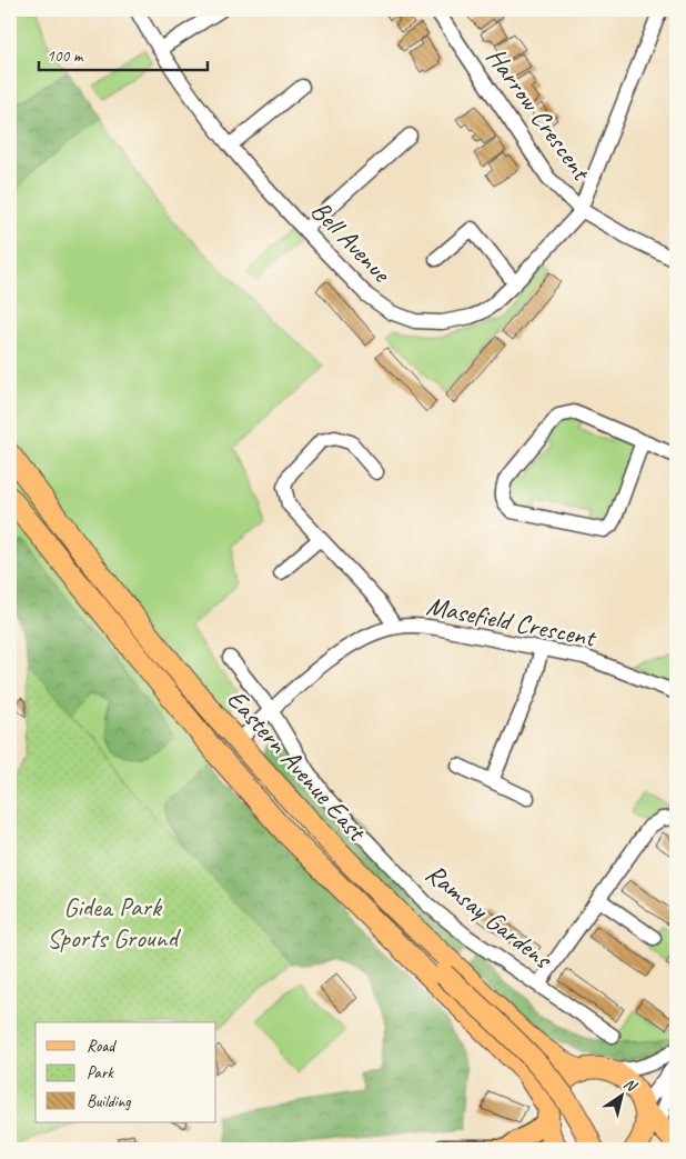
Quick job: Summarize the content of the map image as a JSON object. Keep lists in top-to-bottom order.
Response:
{
  "streets": {
    "highway": ["Eastern Avenue East"],
    "street": [
      "Harrow Crescent",
      "Bell Avenue",
      "Masefield Crescent",
      "Ramsay Gardens"
    ]
  },
  "crossings": [
    ["Harrow Crescent", "Bell Avenue"],
    ["Masefield Crescent", "Eastern Avenue East"],
    ["Masefield Crescent", "Ramsay Gardens"]
  ],
  "parks": ["Gidea Park Sports Ground"],
  "legend": ["Road", "Park", "Building"],
  "scale_bar": "100 m",
  "north": "top right"
}
